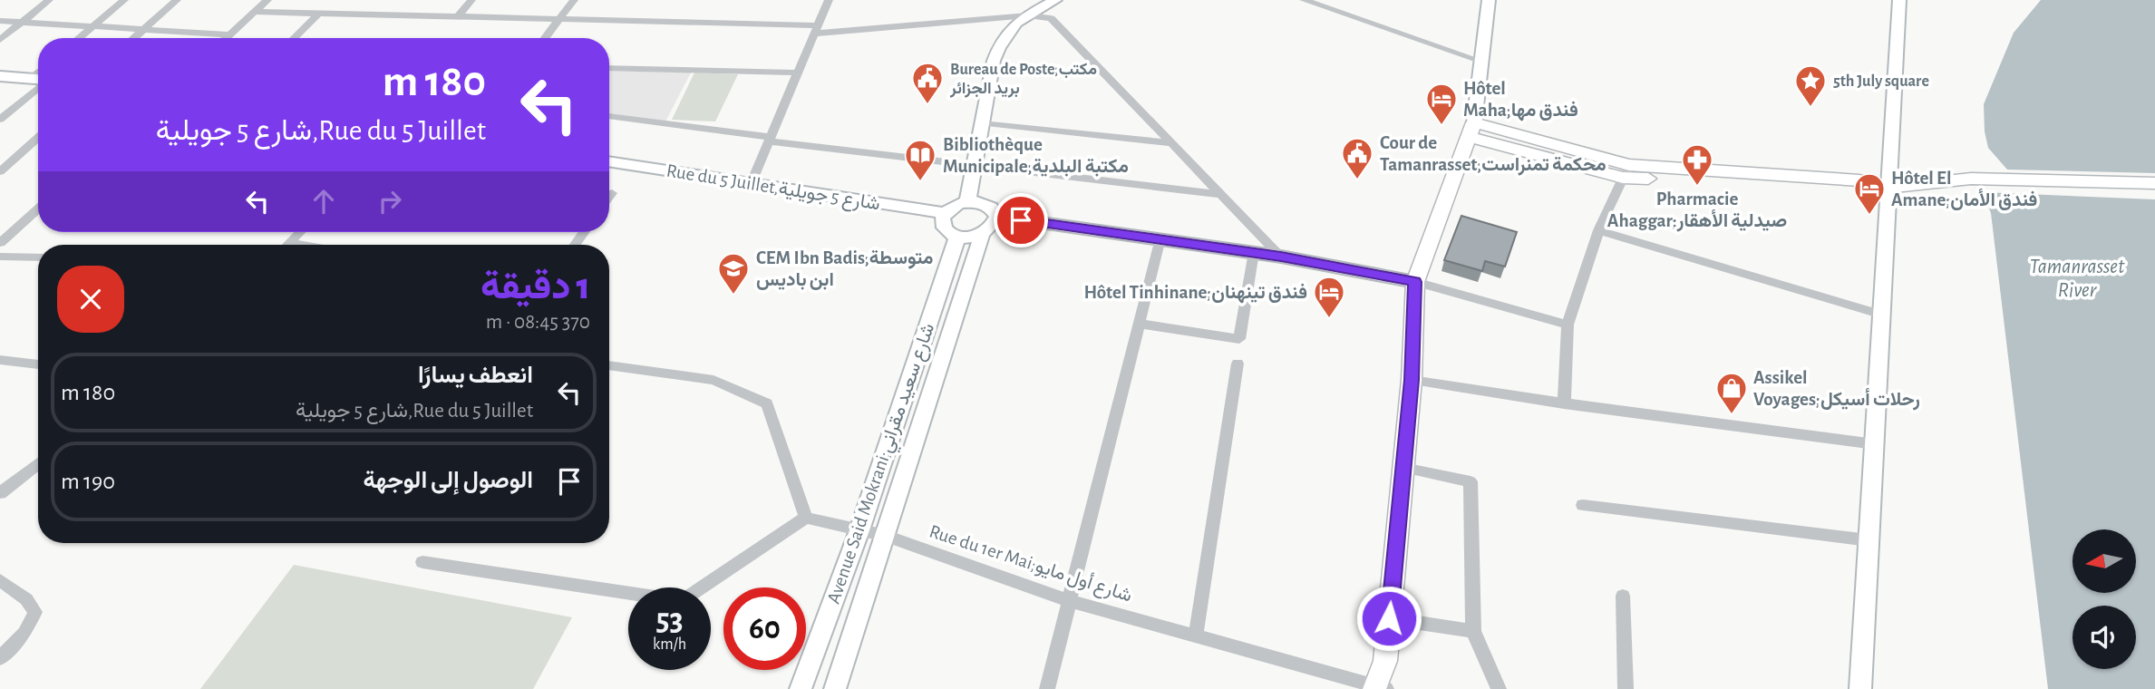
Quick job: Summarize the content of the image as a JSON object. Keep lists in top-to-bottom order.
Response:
{
  "streets": {
    "street": ["Rue du 5 Juillet,شارع 5 جويلية", "Avenue Said Mokrani;شارع سعيد مقراني", "Rue du 1er Mai;شارع أول مايو"]
  },
  "crossings": [
    ["Rue du 5 Juillet,شارع 5 جويلية", "Avenue Said Mokrani;شارع سعيد مقراني"],
    ["Avenue Said Mokrani;شارع سعيد مقراني", "Rue du 1er Mai;شارع أول مايو"]
  ],
  "water": ["Tamanrasset River"],
  "places": {
    "public building": ["Bureau de Poste;مكتب بريد الجزائر", "Cour de Tamanrasset;محكمة تمنراست"],
    "place": ["5th July square"],
    "hotel": ["Hôtel Maha;فندق مها", "Hôtel El Amane;فندق الأمان", "Hôtel Tinhinane;فندق تينهنان"],
    "library": ["Bibliothèque Municipale;مكتبة البلدية"],
    "pharmacy": ["Pharmacie Ahaggar;صيدلية الأهقار"],
    "school or university": ["CEM Ibn Badis;متوسطة ابن باديس"],
    "shop": ["Assikel Voyages;رحلات أسيكل"]
  },
  "north": "left",
  "page": {
    "turn": ["180 m", "Rue du 5 Juillet,شارع 5 جويلية"],
    "heading": ["1 دقيقة", "370 m · 08:45"],
    "list": [
      {
        "name": "انعطف يسارًا",
        "note": "Rue du 5 Juillet,شارع 5 جويلية",
        "value": "180 m"
      },
      {
        "name": "الوصول إلى الوجهة",
        "value": "190 m"
      }
    ],
    "speed": "53 km/h",
    "limit": "60"
  }
}
